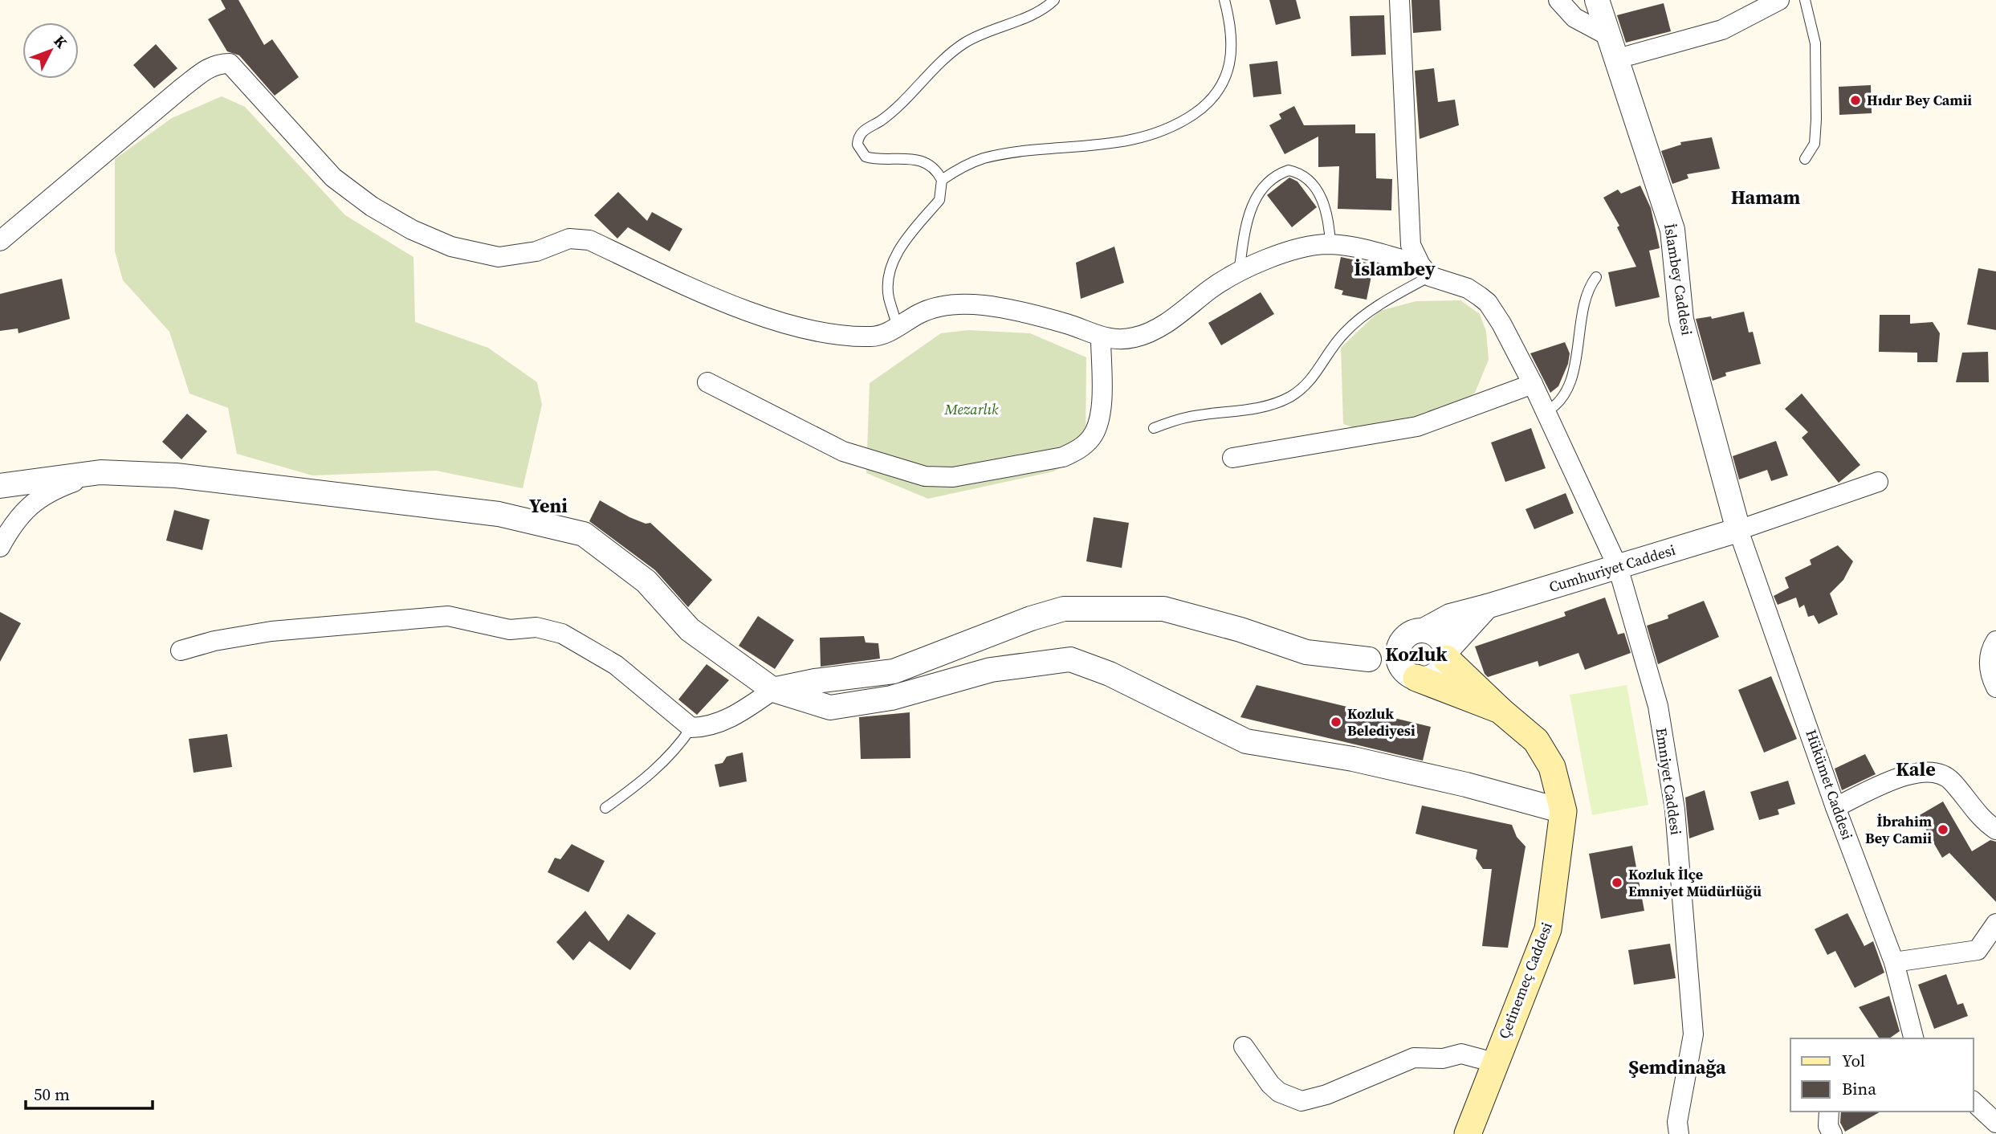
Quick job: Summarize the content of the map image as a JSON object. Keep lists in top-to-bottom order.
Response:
{
  "streets": {
    "main road": ["Çetinemeç Caddesi"],
    "street": [
      "İslambey Caddesi",
      "Cumhuriyet Caddesi",
      "Emniyet Caddesi",
      "Hükümet Caddesi"
    ]
  },
  "crossings": [
    ["İslambey Caddesi", "Cumhuriyet Caddesi"],
    ["İslambey Caddesi", "Hükümet Caddesi"],
    ["Cumhuriyet Caddesi", "Emniyet Caddesi"],
    ["Cumhuriyet Caddesi", "Hükümet Caddesi"],
    ["Cumhuriyet Caddesi", "Çetinemeç Caddesi"]
  ],
  "districts": [
    "Hamam",
    "İslambey",
    "Yeni",
    "Kozluk",
    "Kale",
    "Şemdinağa"
  ],
  "parks": ["Mezarlık"],
  "places": [
    "Hıdır Bey Camii",
    "Kozluk Belediyesi",
    "İbrahim Bey Camii",
    "Kozluk İlçe Emniyet Müdürlüğü"
  ],
  "legend": ["Yol", "Bina"],
  "scale_bar": "50 m",
  "north": "top right"
}
